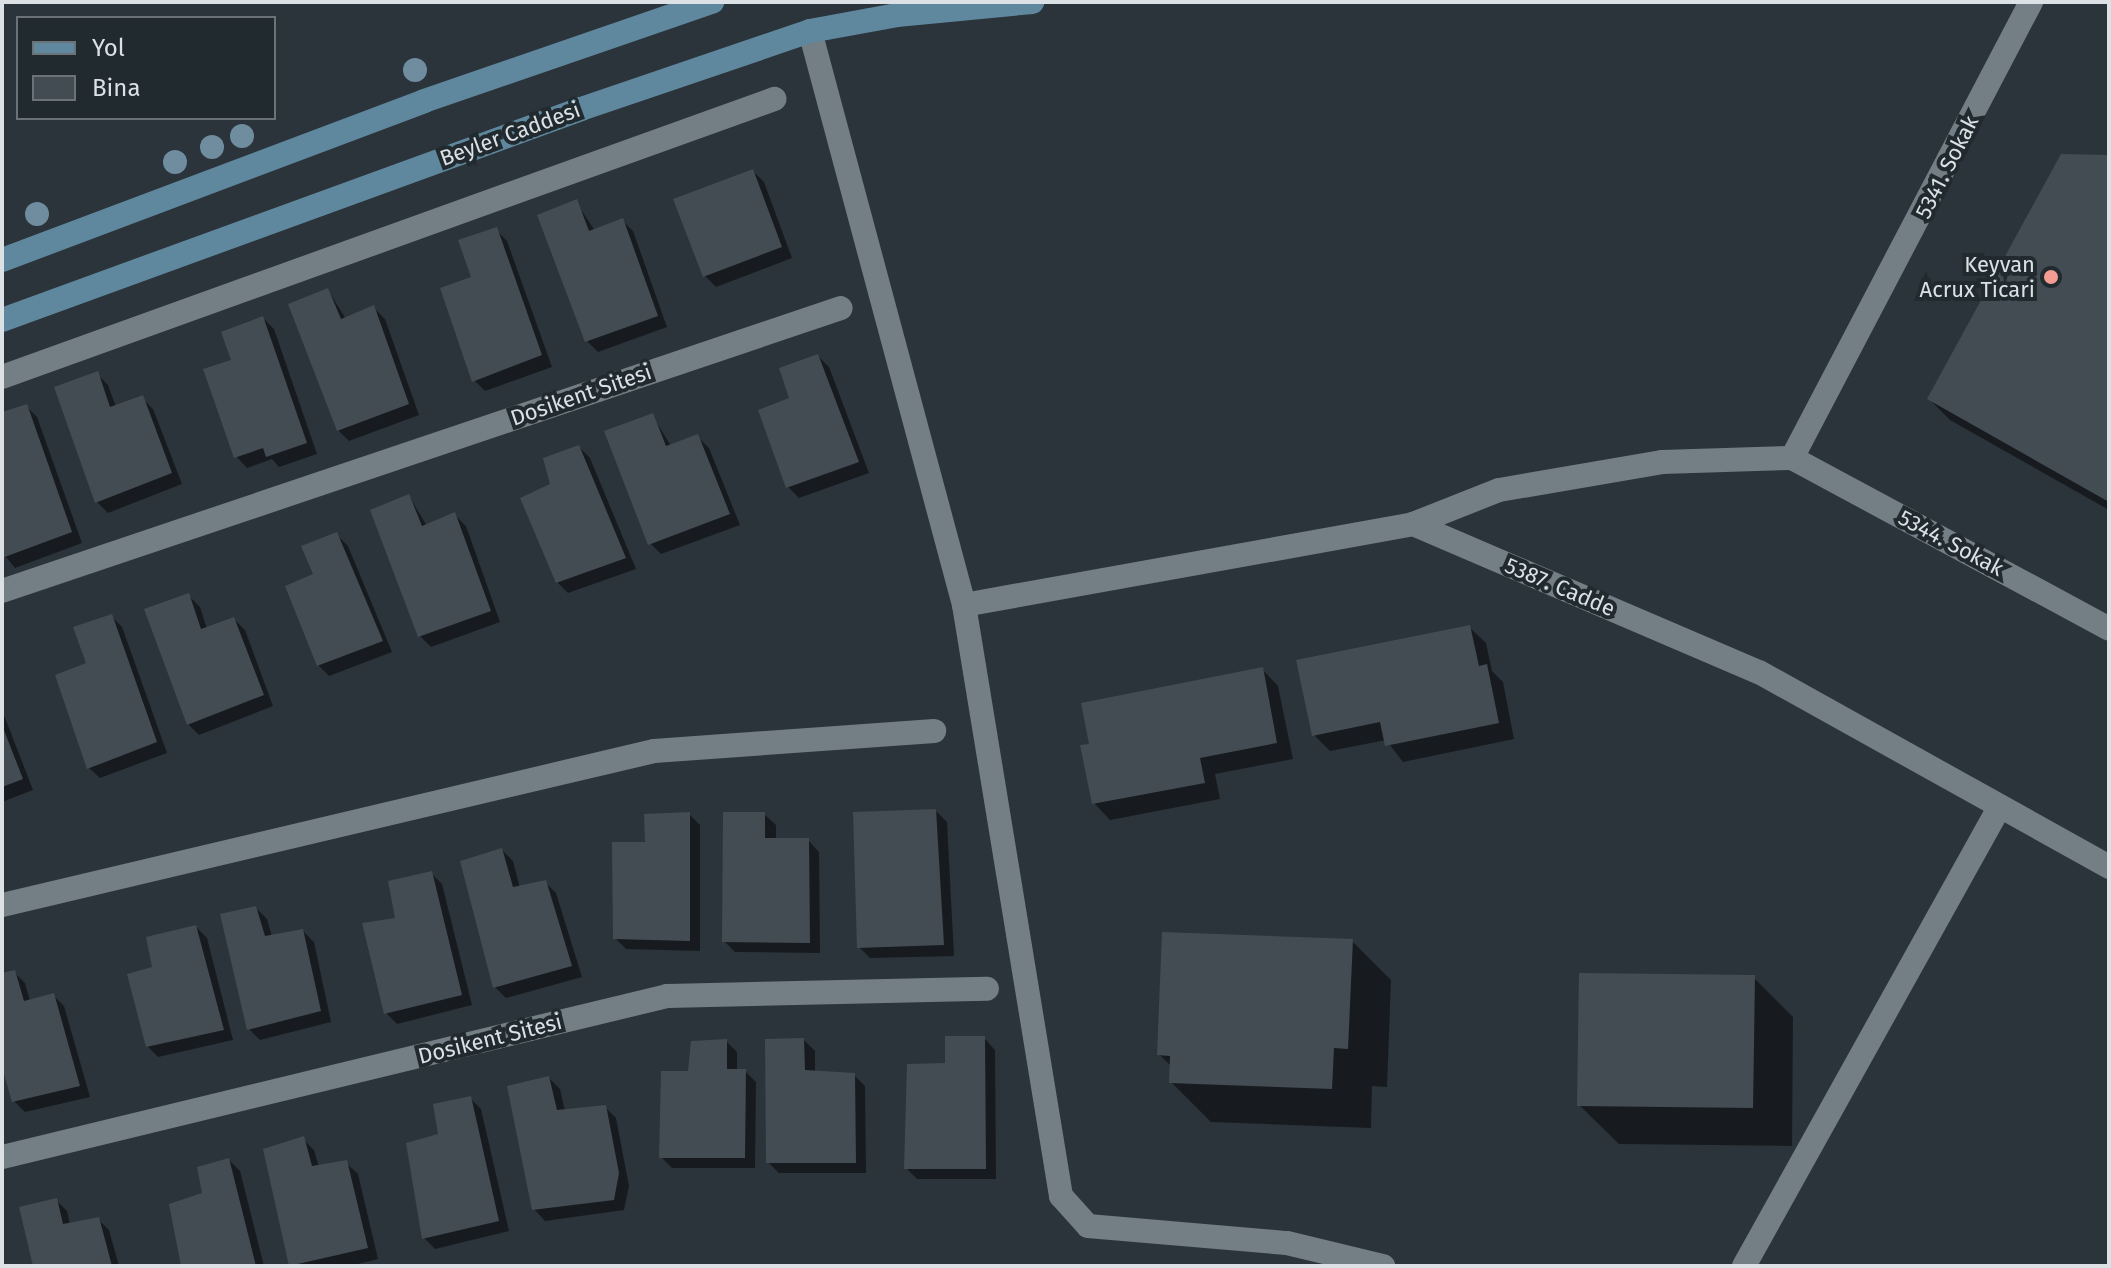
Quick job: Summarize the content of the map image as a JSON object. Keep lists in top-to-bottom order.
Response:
{
  "streets": {
    "main road": ["Beyler Caddesi"],
    "street": [
      "5341. Sokak",
      "Dosikent Sitesi",
      "5344. Sokak",
      "5387. Cadde"
    ]
  },
  "crossings": [
    ["5341. Sokak", "5344. Sokak"]
  ],
  "places": ["Keyvan Acrux Ticari"],
  "legend": ["Yol", "Bina"]
}
